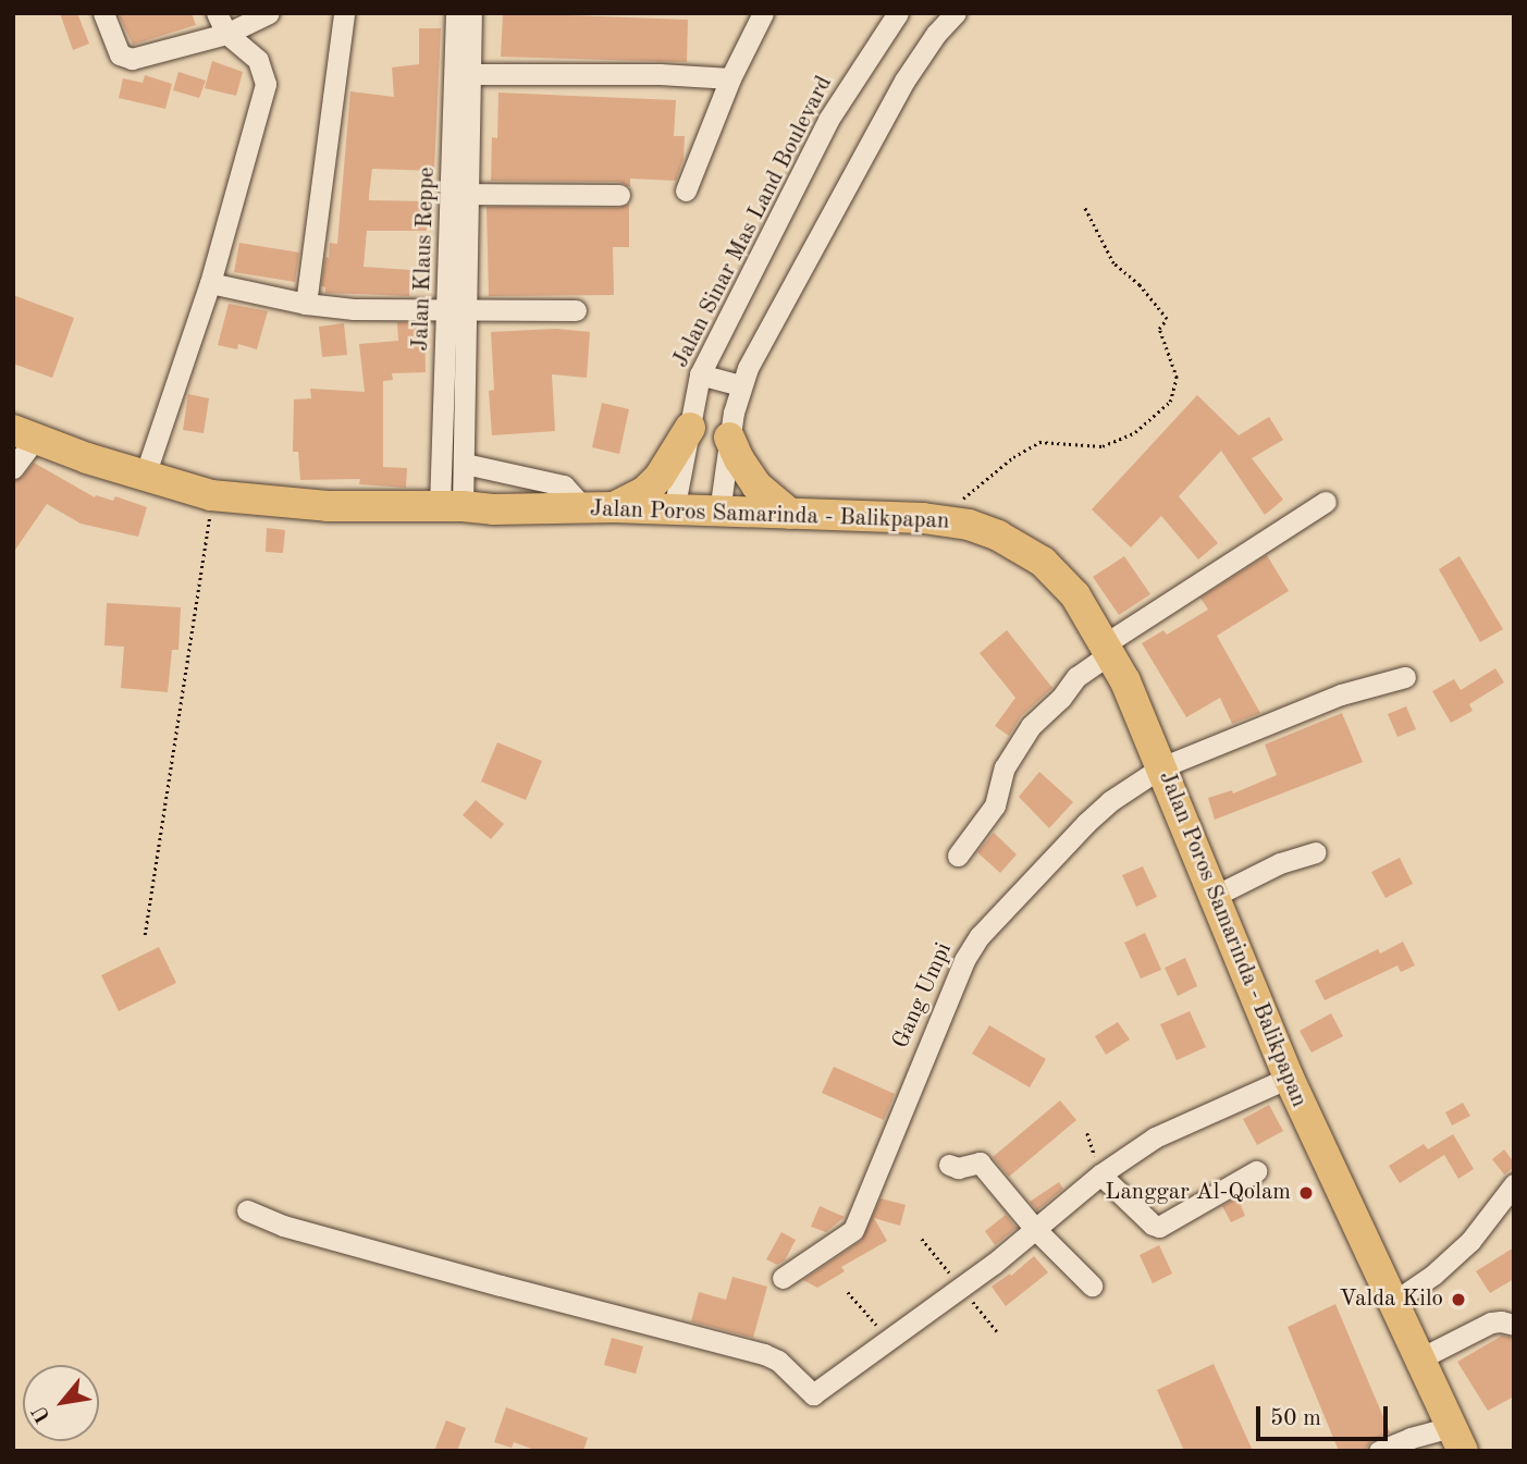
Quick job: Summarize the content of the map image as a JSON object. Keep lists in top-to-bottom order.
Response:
{
  "streets": {
    "highway": ["Jalan Poros Samarinda - Balikpapan"],
    "street": ["Jalan Sinar Mas Land Boulevard", "Jalan Klaus Reppe", "Gang Umpi"]
  },
  "crossings": [
    ["Jalan Sinar Mas Land Boulevard", "Jalan Poros Samarinda - Balikpapan"],
    ["Jalan Klaus Reppe", "Jalan Poros Samarinda - Balikpapan"],
    ["Jalan Poros Samarinda - Balikpapan", "Gang Umpi"]
  ],
  "places": ["Langgar Al-Qolam", "Valda Kilo"],
  "scale_bar": "50 m",
  "north": "bottom left"
}
